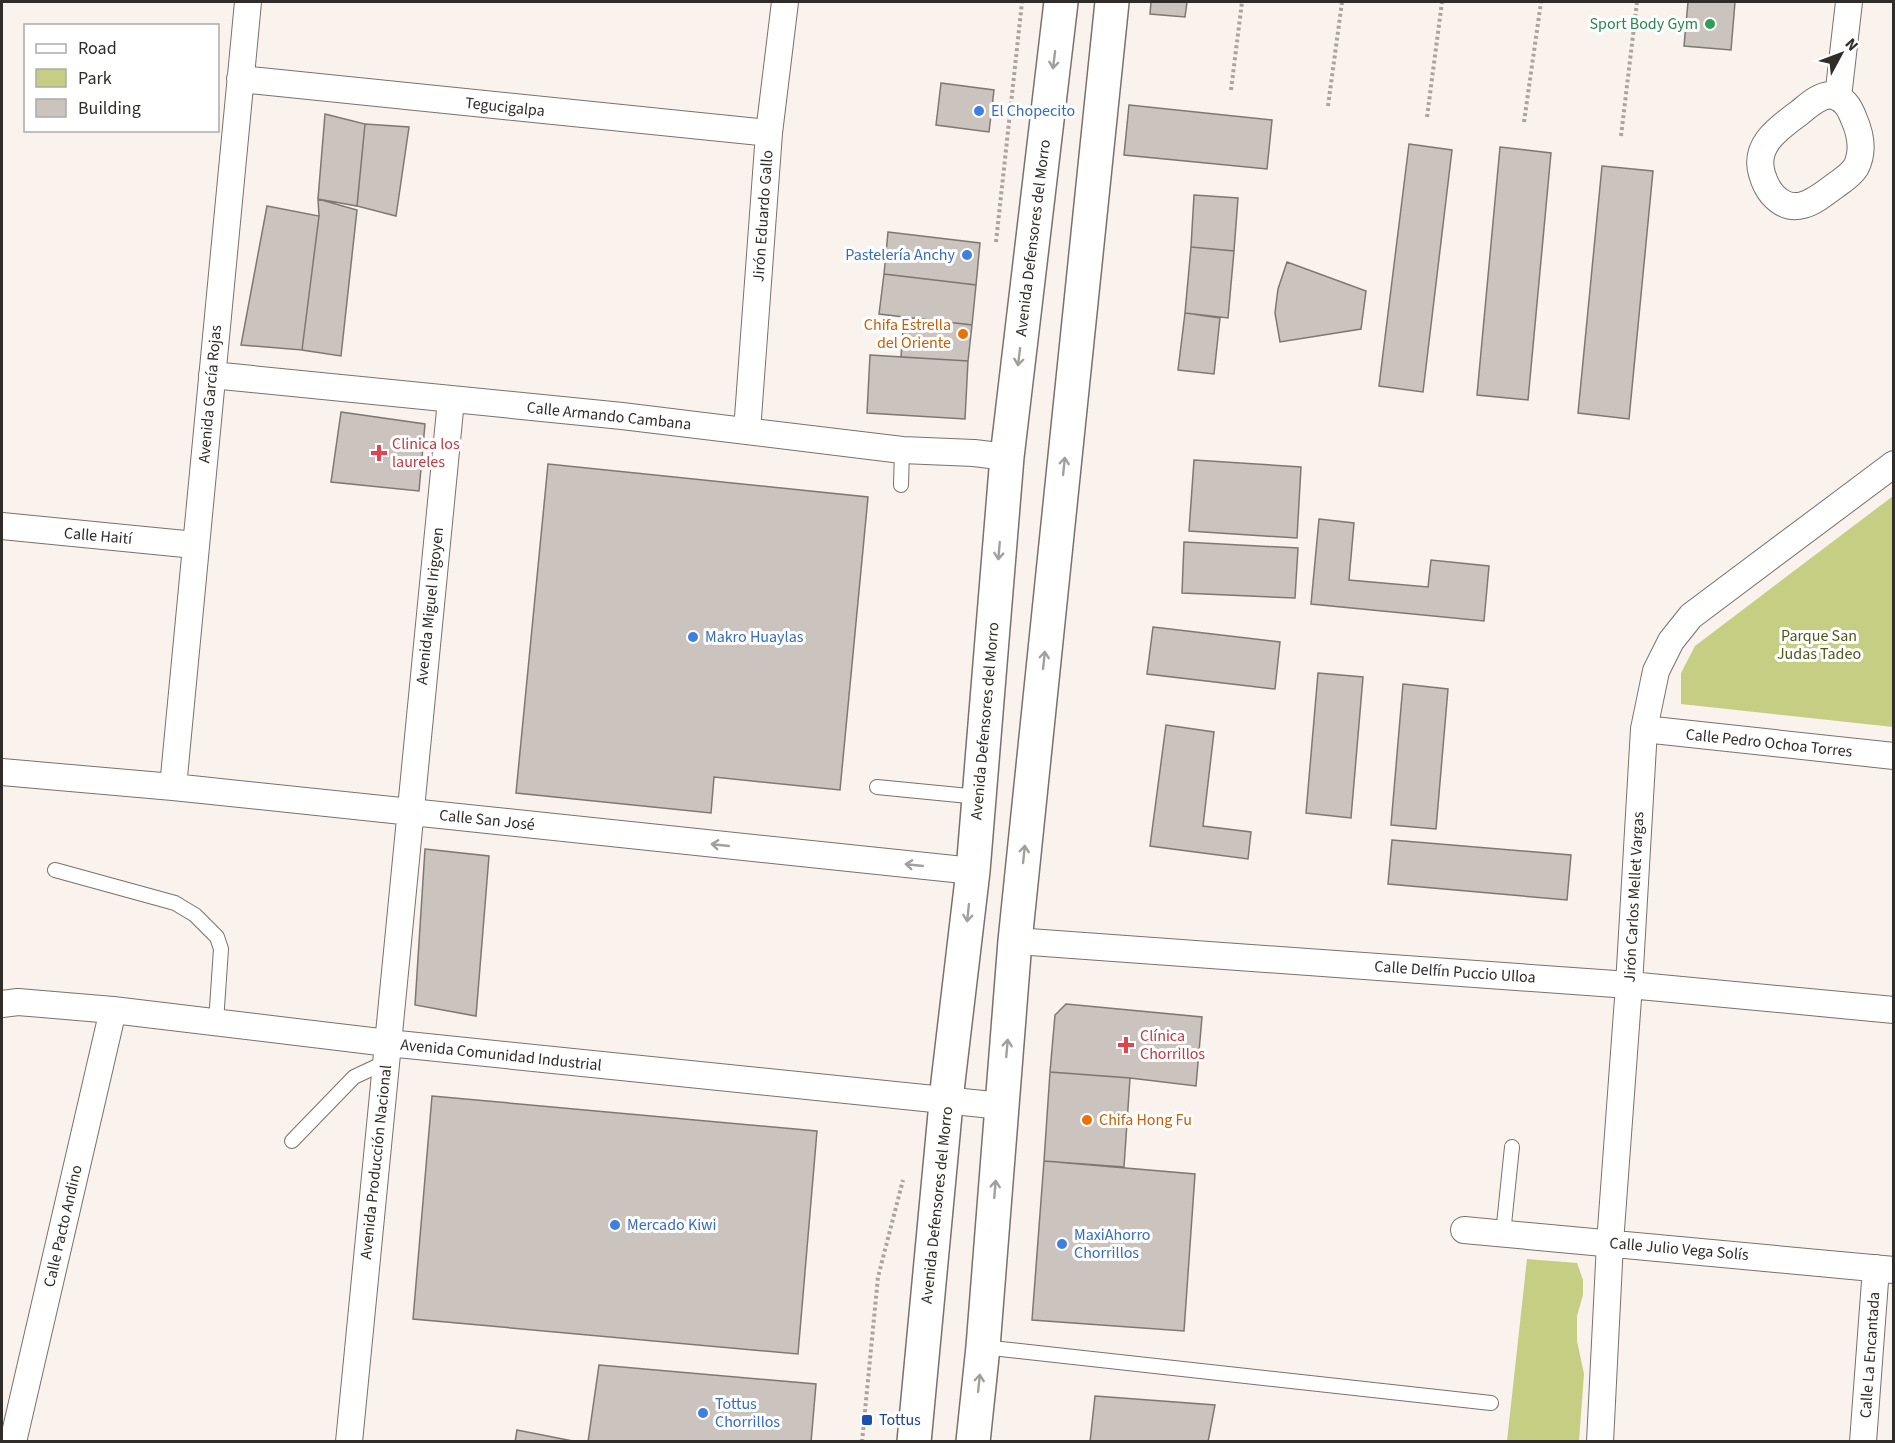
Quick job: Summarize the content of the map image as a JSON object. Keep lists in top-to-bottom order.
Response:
{
  "streets": {
    "main road": ["Avenida Defensores del Morro"],
    "street": [
      "Tegucigalpa",
      "Jirón Eduardo Gallo",
      "Avenida García Rojas",
      "Calle Armando Cambana",
      "Calle Haití",
      "Avenida Miguel Irigoyen",
      "Calle Pedro Ochoa Torres",
      "Calle San José",
      "Jirón Carlos Mellet Vargas",
      "Calle Delfín Puccio Ulloa",
      "Avenida Comunidad Industrial",
      "Avenida Producción Nacional",
      "Calle Pacto Andino",
      "Calle Julio Vega Solís",
      "Calle La Encantada"
    ]
  },
  "crossings": [
    ["Tegucigalpa", "Jirón Eduardo Gallo"],
    ["Tegucigalpa", "Avenida García Rojas"],
    ["Jirón Eduardo Gallo", "Calle Armando Cambana"],
    ["Avenida Defensores del Morro", "Calle Armando Cambana"],
    ["Avenida Defensores del Morro", "Calle San José"],
    ["Avenida Defensores del Morro", "Avenida Comunidad Industrial"],
    ["Avenida García Rojas", "Calle Armando Cambana"],
    ["Avenida García Rojas", "Calle Haití"],
    ["Avenida García Rojas", "Calle San José"],
    ["Calle Armando Cambana", "Avenida Miguel Irigoyen"],
    ["Avenida Miguel Irigoyen", "Calle San José"],
    ["Avenida Miguel Irigoyen", "Avenida Producción Nacional"],
    ["Calle Pedro Ochoa Torres", "Jirón Carlos Mellet Vargas"],
    ["Calle San José", "Avenida Producción Nacional"],
    ["Jirón Carlos Mellet Vargas", "Calle Delfín Puccio Ulloa"],
    ["Jirón Carlos Mellet Vargas", "Calle Julio Vega Solís"],
    ["Avenida Comunidad Industrial", "Avenida Producción Nacional"],
    ["Avenida Comunidad Industrial", "Calle Pacto Andino"],
    ["Calle Julio Vega Solís", "Calle La Encantada"]
  ],
  "one_way": ["Calle San José"],
  "parks": ["Parque San Judas Tadeo"],
  "places": {
    "other": [
      "Sport Body Gym",
      "El Chopecito",
      "Pastelería Anchy",
      "Chifa Estrella del Oriente",
      "Makro Huaylas",
      "Chifa Hong Fu",
      "Mercado Kiwi",
      "MaxiAhorro Chorrillos",
      "Tottus Chorrillos"
    ],
    "health": ["Clinica los laureles", "Clínica Chorrillos"],
    "transit": ["Tottus"]
  },
  "legend": ["Road", "Park", "Building"],
  "north": "top right"
}
